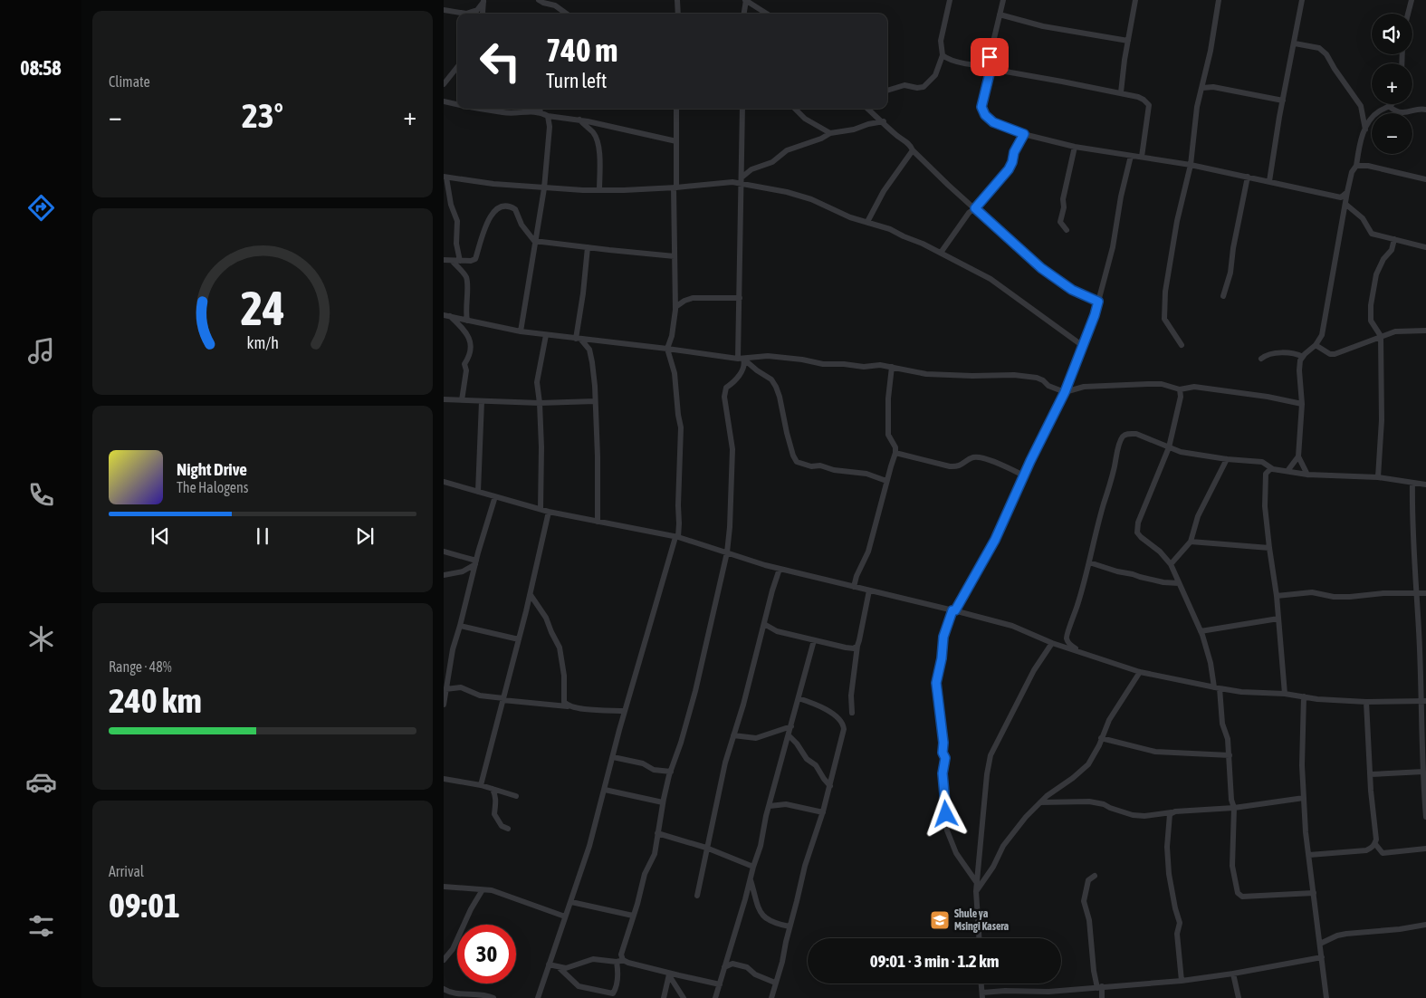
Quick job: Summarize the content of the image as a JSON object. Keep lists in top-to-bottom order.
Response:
{
  "places": {
    "school or university": ["Shule ya Msingi Kasera"]
  },
  "page": {
    "tabs": "08:58",
    "tile": [
      "Climate",
      ["Range · 48%", "240 km"],
      ["Arrival", "09:01"]
    ],
    "map_buttons": ["+", "−"],
    "turn": ["740 m", "Turn left"],
    "heat": ["−", "23°", "+"],
    "song": ["Night Drive", "The Halogens"],
    "limit": "30",
    "trip": "09:01 · 3 min · 1.2 km",
    "gauge": ["24", "km/h"]
  }
}
